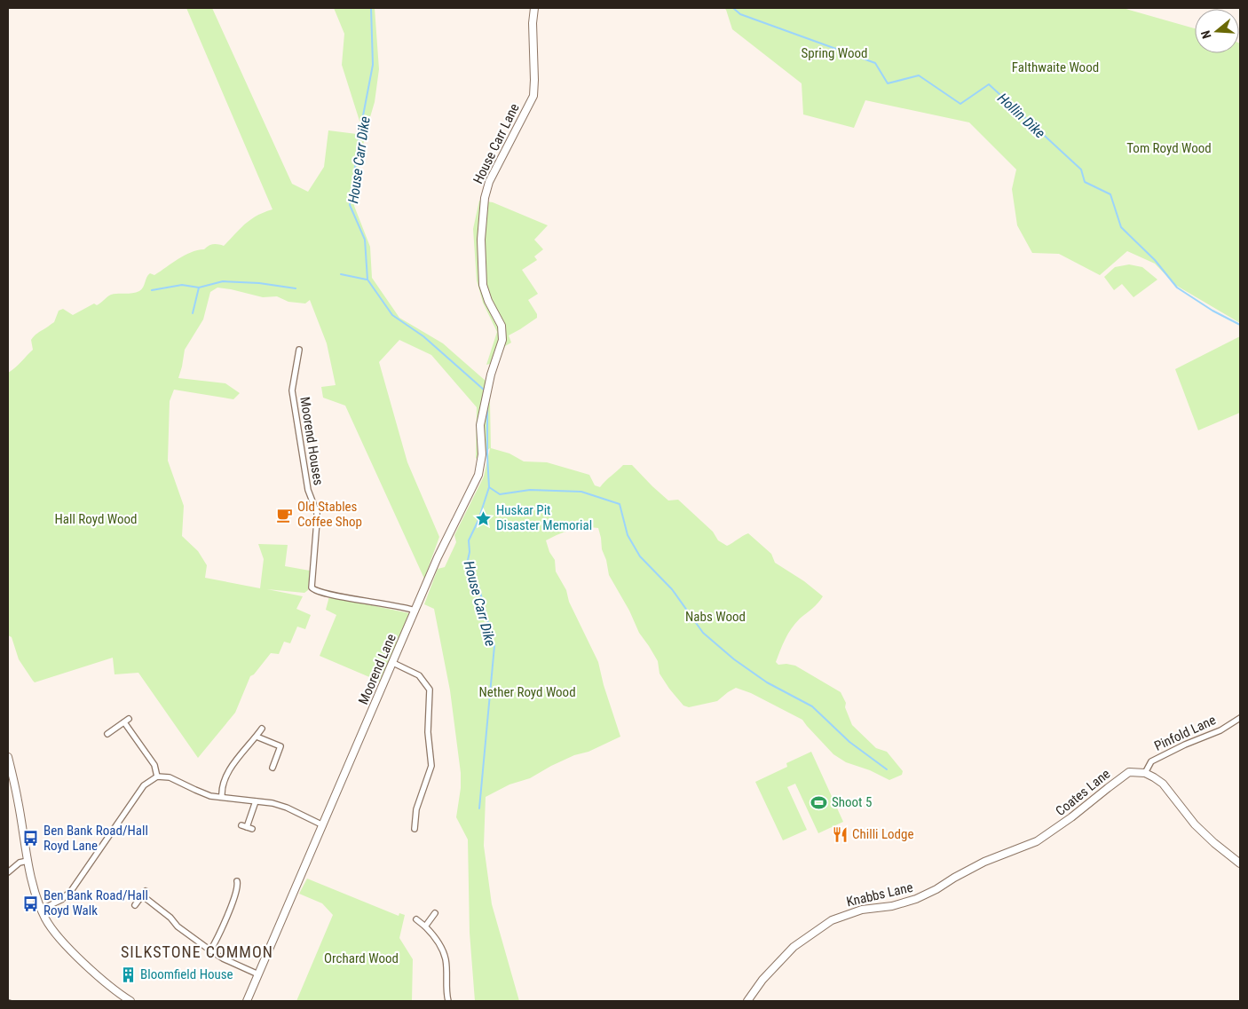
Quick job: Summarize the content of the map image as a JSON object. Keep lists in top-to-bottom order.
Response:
{
  "streets": {
    "street": [
      "House Carr Lane",
      "Moorend Houses",
      "Moorend Lane",
      "Pinfold Lane",
      "Coates Lane",
      "Knabbs Lane"
    ]
  },
  "crossings": [
    ["House Carr Lane", "Moorend Lane"],
    ["Moorend Houses", "Moorend Lane"],
    ["Pinfold Lane", "Coates Lane"],
    ["Coates Lane", "Knabbs Lane"]
  ],
  "districts": ["SILKSTONE COMMON"],
  "water": ["Hollin Dike", "House Carr Dike"],
  "parks": [
    "Spring Wood",
    "Falthwaite Wood",
    "Tom Royd Wood",
    "Hall Royd Wood",
    "Nabs Wood",
    "Nether Royd Wood",
    "Orchard Wood"
  ],
  "places": {
    "cafe": ["Old Stables Coffee Shop"],
    "place": ["Huskar Pit Disaster Memorial"],
    "sports": ["Shoot 5"],
    "restaurant": ["Chilli Lodge"],
    "bus stop": ["Ben Bank Road/Hall Royd Lane", "Ben Bank Road/Hall Royd Walk"],
    "building": ["Bloomfield House"]
  },
  "north": "left"
}
